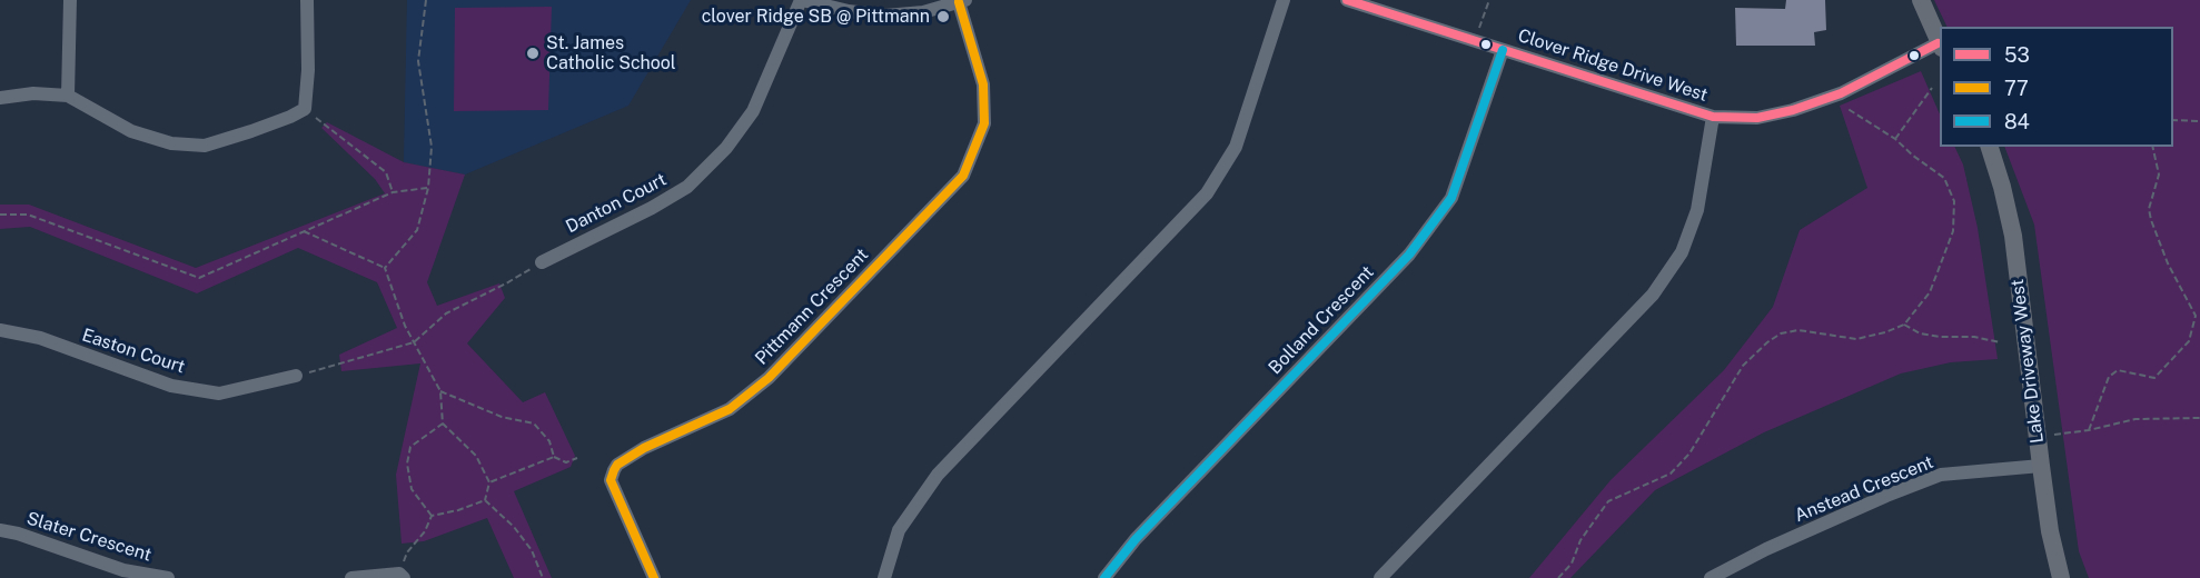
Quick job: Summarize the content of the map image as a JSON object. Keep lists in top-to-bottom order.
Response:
{
  "streets": {
    "street": [
      "Clover Ridge Drive West",
      "Danton Court",
      "Pittmann Crescent",
      "Bolland Crescent",
      "Easton Court",
      "Lake Driveway West",
      "Anstead Crescent",
      "Slater Crescent"
    ]
  },
  "crossings": [
    ["Clover Ridge Drive West", "Bolland Crescent"],
    ["Lake Driveway West", "Anstead Crescent"]
  ],
  "places": ["clover Ridge SB @ Pittmann", "St. James Catholic School"],
  "lines": ["transit line 53", "transit line 77", "transit line 84"],
  "legend": ["53", "77", "84"]
}
